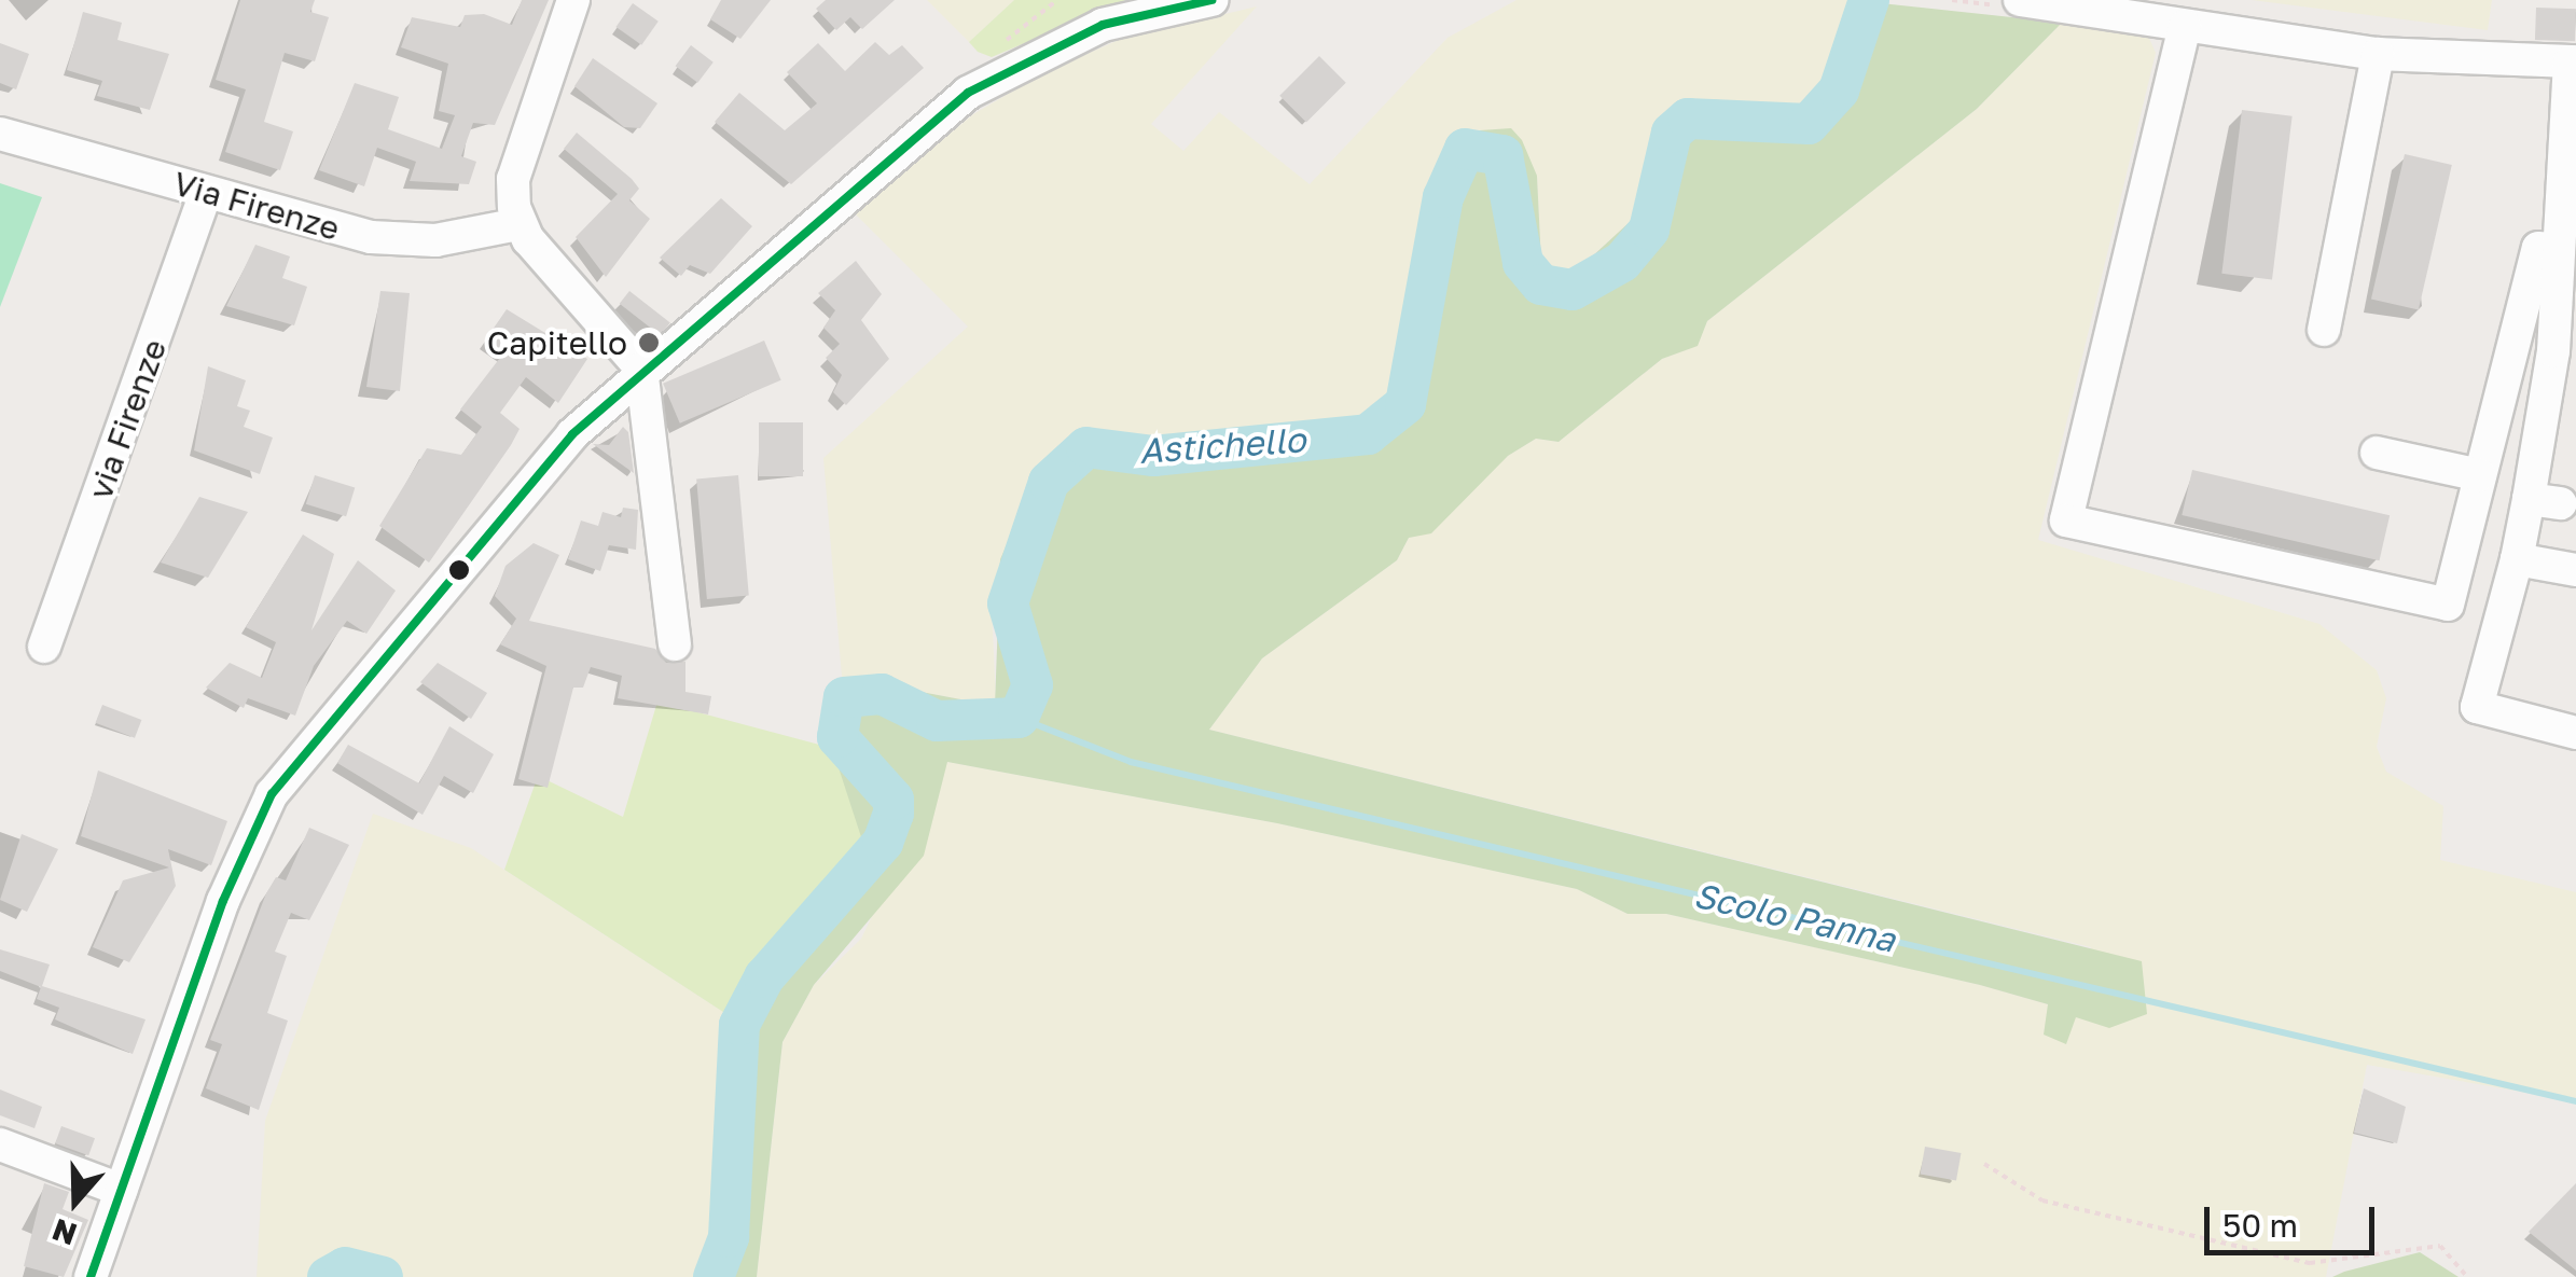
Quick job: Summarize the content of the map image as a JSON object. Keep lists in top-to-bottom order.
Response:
{
  "streets": {
    "street": ["Via Firenze", "via Firenze"]
  },
  "crossings": [
    ["Via Firenze", "via Firenze"]
  ],
  "water": ["Astichello", "Scolo Panna"],
  "places": ["Capitello"],
  "scale_bar": "50 m",
  "north": "bottom"
}
